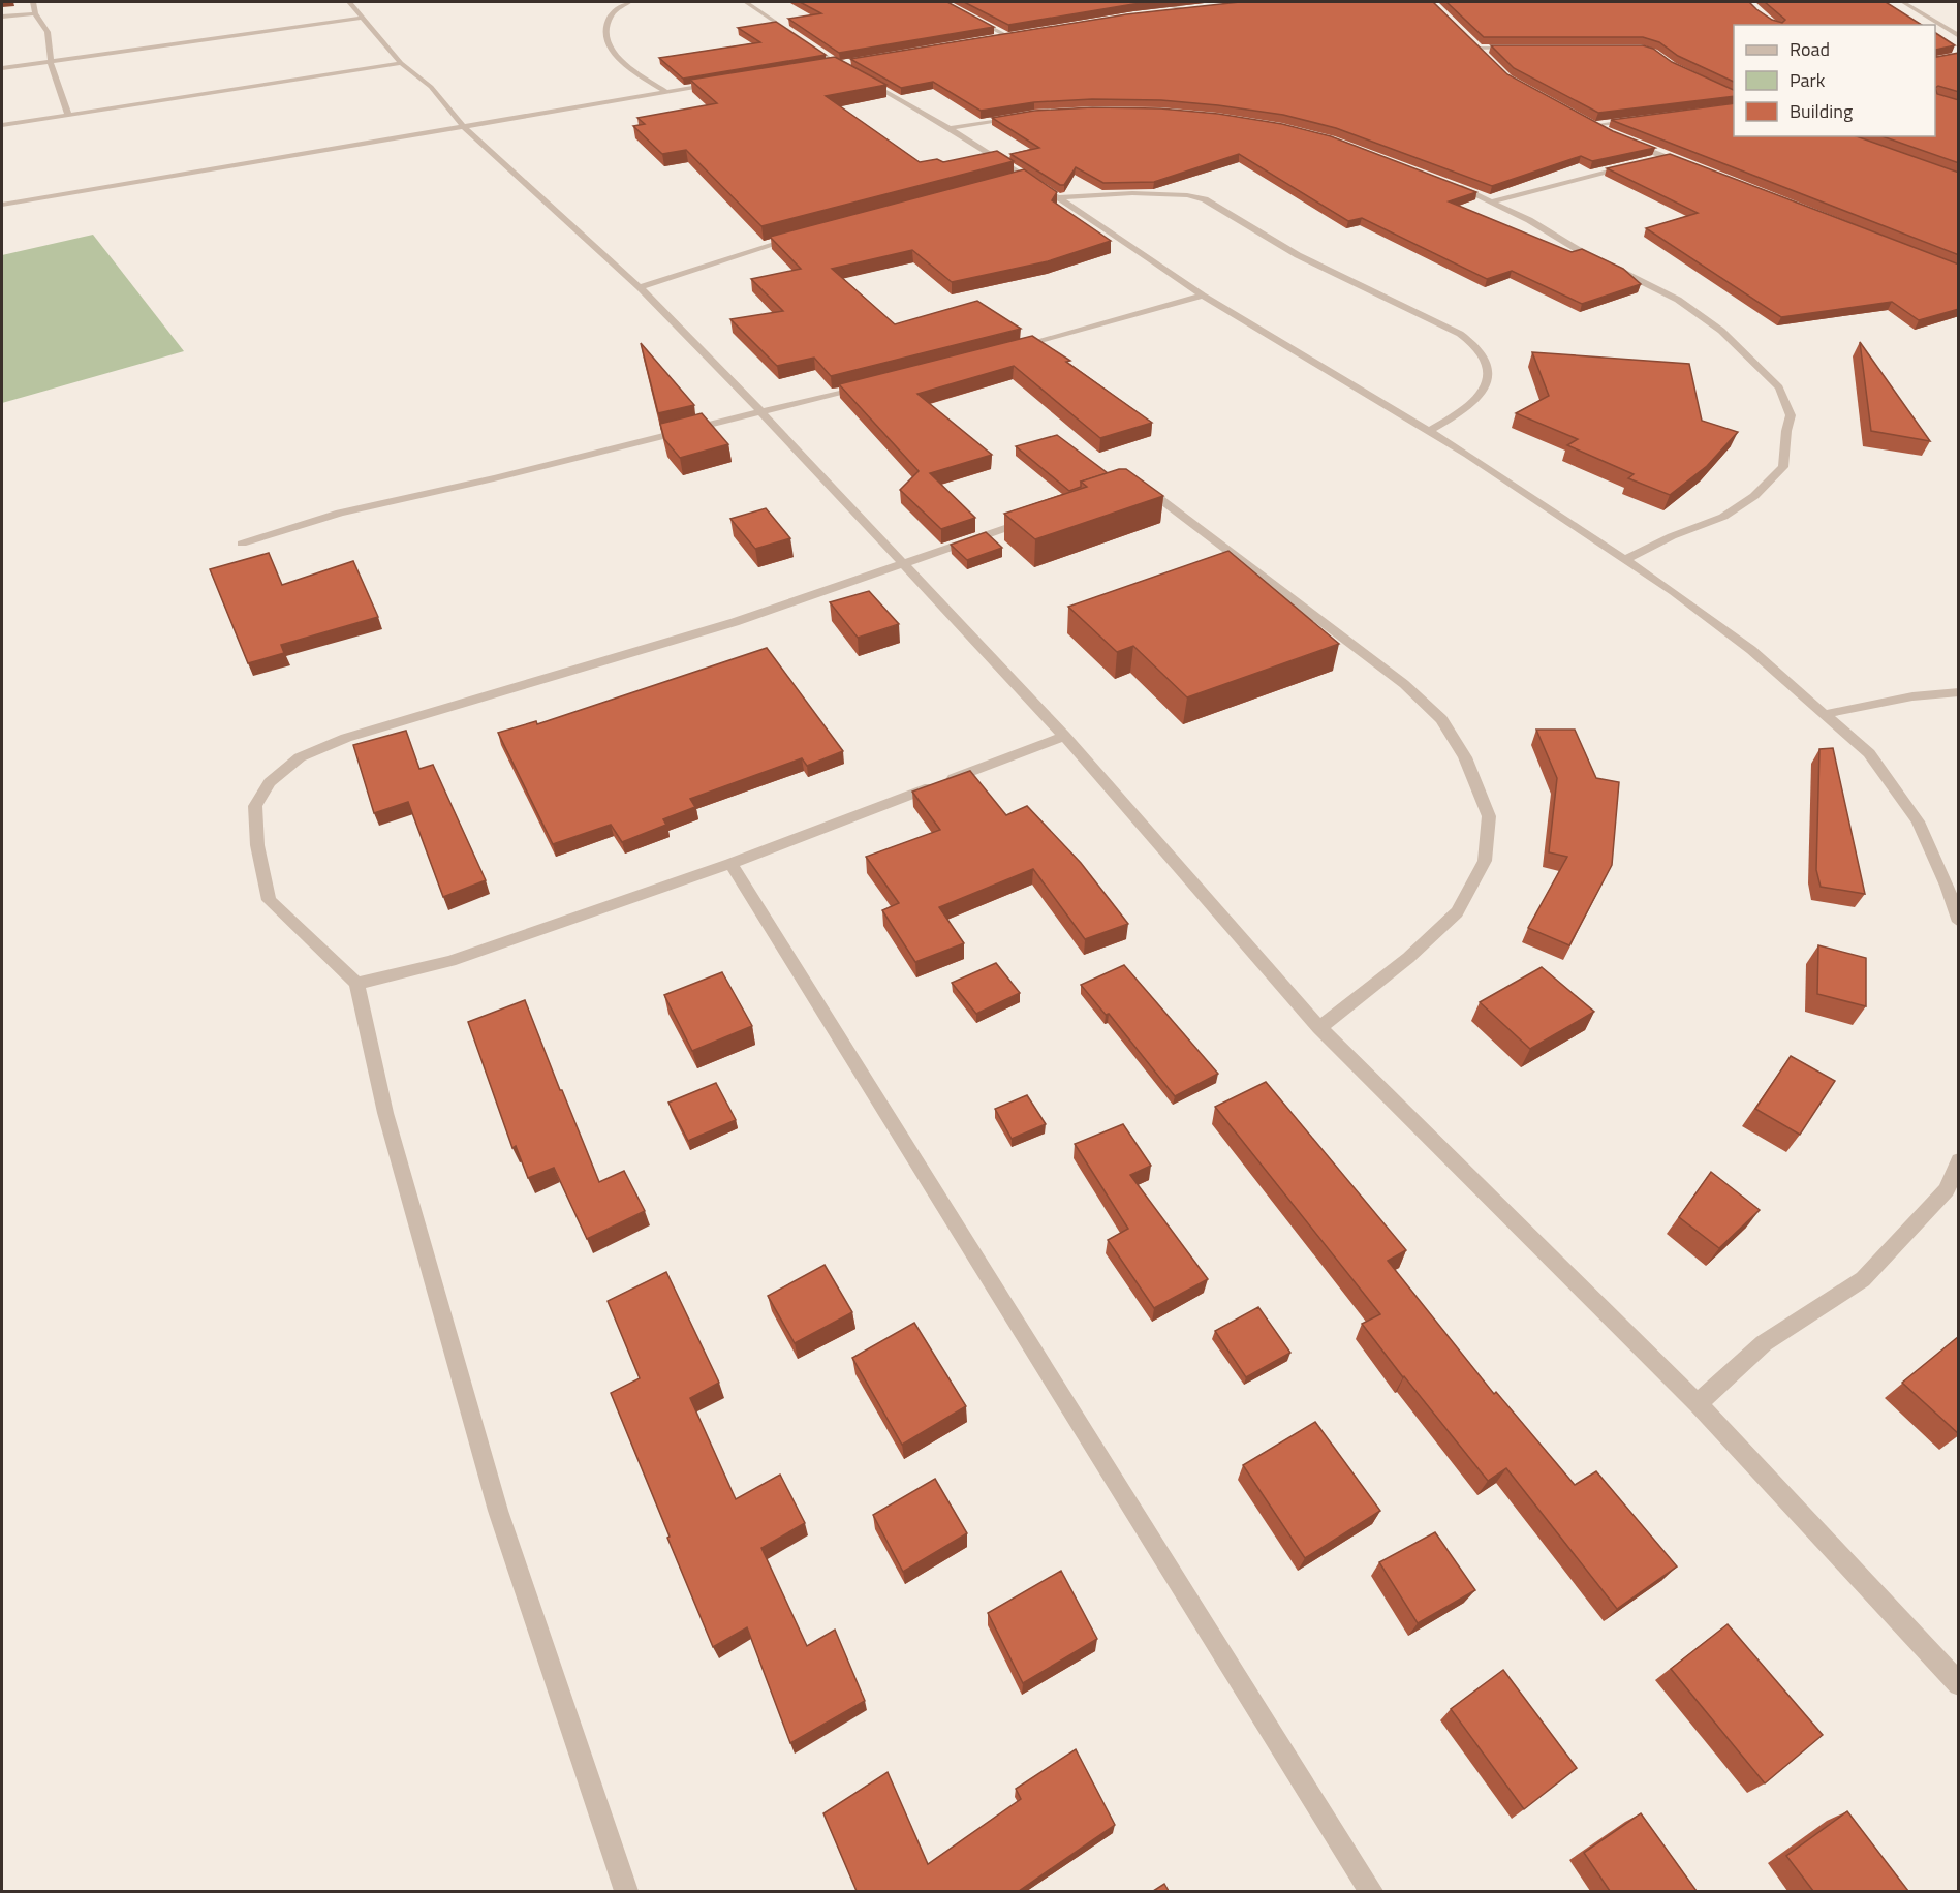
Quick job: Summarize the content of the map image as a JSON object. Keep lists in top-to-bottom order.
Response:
{
  "legend": ["Road", "Park", "Building"]
}
